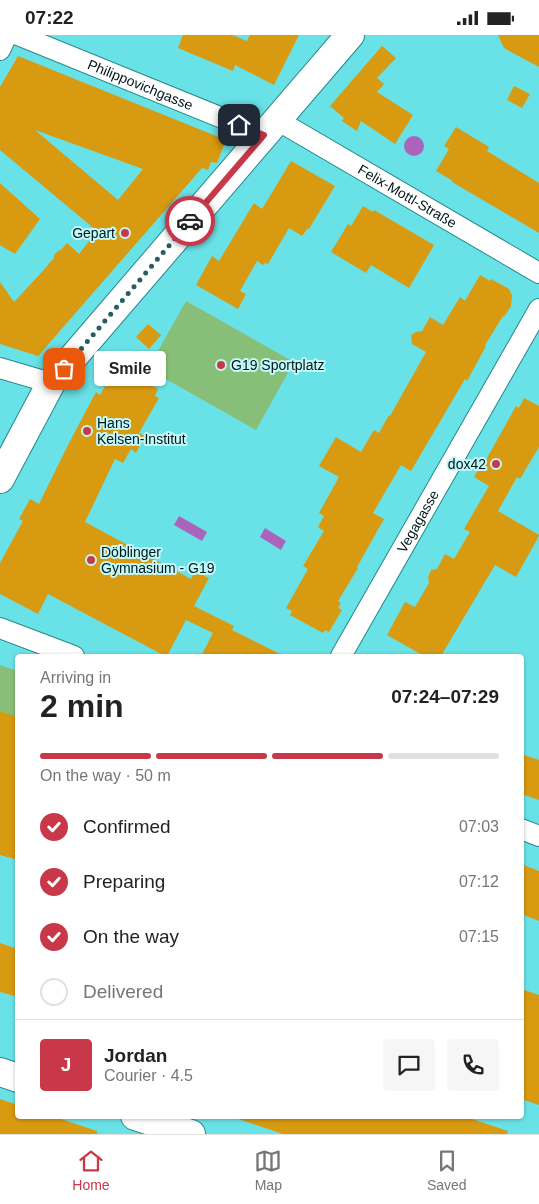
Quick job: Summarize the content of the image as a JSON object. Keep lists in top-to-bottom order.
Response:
{
  "streets": {
    "street": ["Philippovichgasse", "Felix-Mottl-Straße", "Vegagasse"]
  },
  "crossings": [
    ["Philippovichgasse", "Felix-Mottl-Straße"]
  ],
  "places": [
    "Gepart",
    "G19 Sportplatz",
    "Smile",
    "Hans Kelsen-Institut",
    "dox42",
    "Döblinger Gymnasium - G19"
  ],
  "page": {
    "status": "07:22",
    "bubble": "Smile",
    "heading": ["2 min", "Arriving in", "07:24–07:29"],
    "panel": ["Jordan", "Courier · 4.5"],
    "bar": "On the way · 50 m",
    "list": [
      ["Confirmed", "07:03"],
      ["Preparing", "07:12"],
      ["On the way", "07:15"],
      "Delivered"
    ],
    "round": "J",
    "tabs": ["Home", "Map", "Saved"]
  }
}
